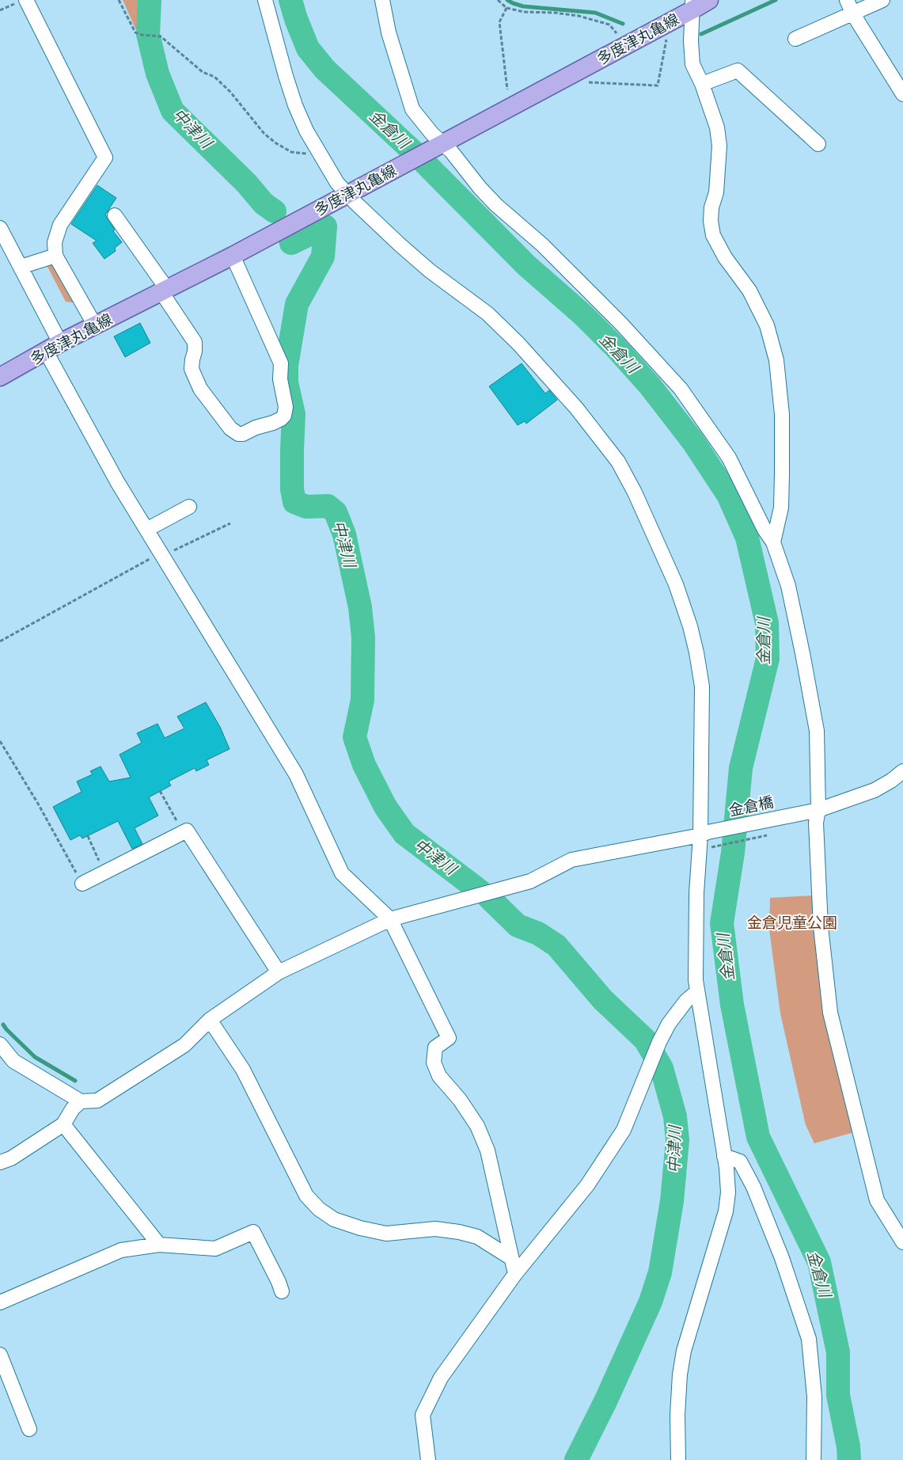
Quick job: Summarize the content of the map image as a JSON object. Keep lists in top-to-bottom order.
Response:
{
  "streets": {
    "main road": ["多度津丸亀線"],
    "street": ["金倉橋"]
  },
  "water": ["中津川", "金倉川"],
  "parks": ["金倉児童公園"]
}
